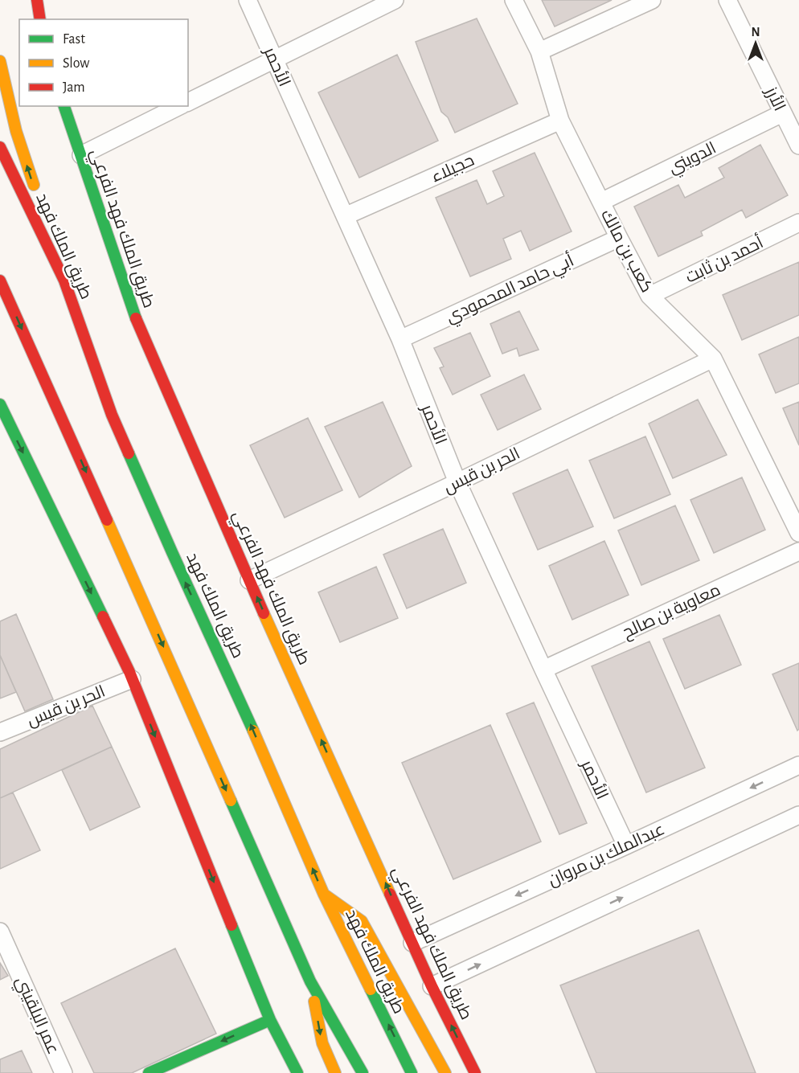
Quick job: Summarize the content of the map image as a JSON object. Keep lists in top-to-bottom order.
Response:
{
  "streets": {
    "main road": ["طريق الملك فهد الفرعي", "طريق الملك فهد"],
    "street": [
      "الأحمر",
      "الأرز",
      "الدويني",
      "حجيلاء",
      "كعب بن مالك",
      "أحمد بن ثابت",
      "أبي حامد المحمودي",
      "الحر بن قيس",
      "معاوية بن صالح",
      "عبدالملك بن مروان",
      "عمر البلقيني"
    ]
  },
  "crossings": [
    ["الأحمر", "حجيلاء"],
    ["الأحمر", "أبي حامد المحمودي"],
    ["الأحمر", "الحر بن قيس"],
    ["الأحمر", "معاوية بن صالح"],
    ["الأحمر", "عبدالملك بن مروان"],
    ["الأرز", "الدويني"],
    ["الدويني", "كعب بن مالك"],
    ["حجيلاء", "كعب بن مالك"],
    ["طريق الملك فهد الفرعي", "الحر بن قيس"],
    ["طريق الملك فهد الفرعي", "عبدالملك بن مروان"],
    ["كعب بن مالك", "أحمد بن ثابت"],
    ["كعب بن مالك", "أبي حامد المحمودي"],
    ["كعب بن مالك", "الحر بن قيس"]
  ],
  "legend": ["Fast", "Slow", "Jam"],
  "north": "top"
}
